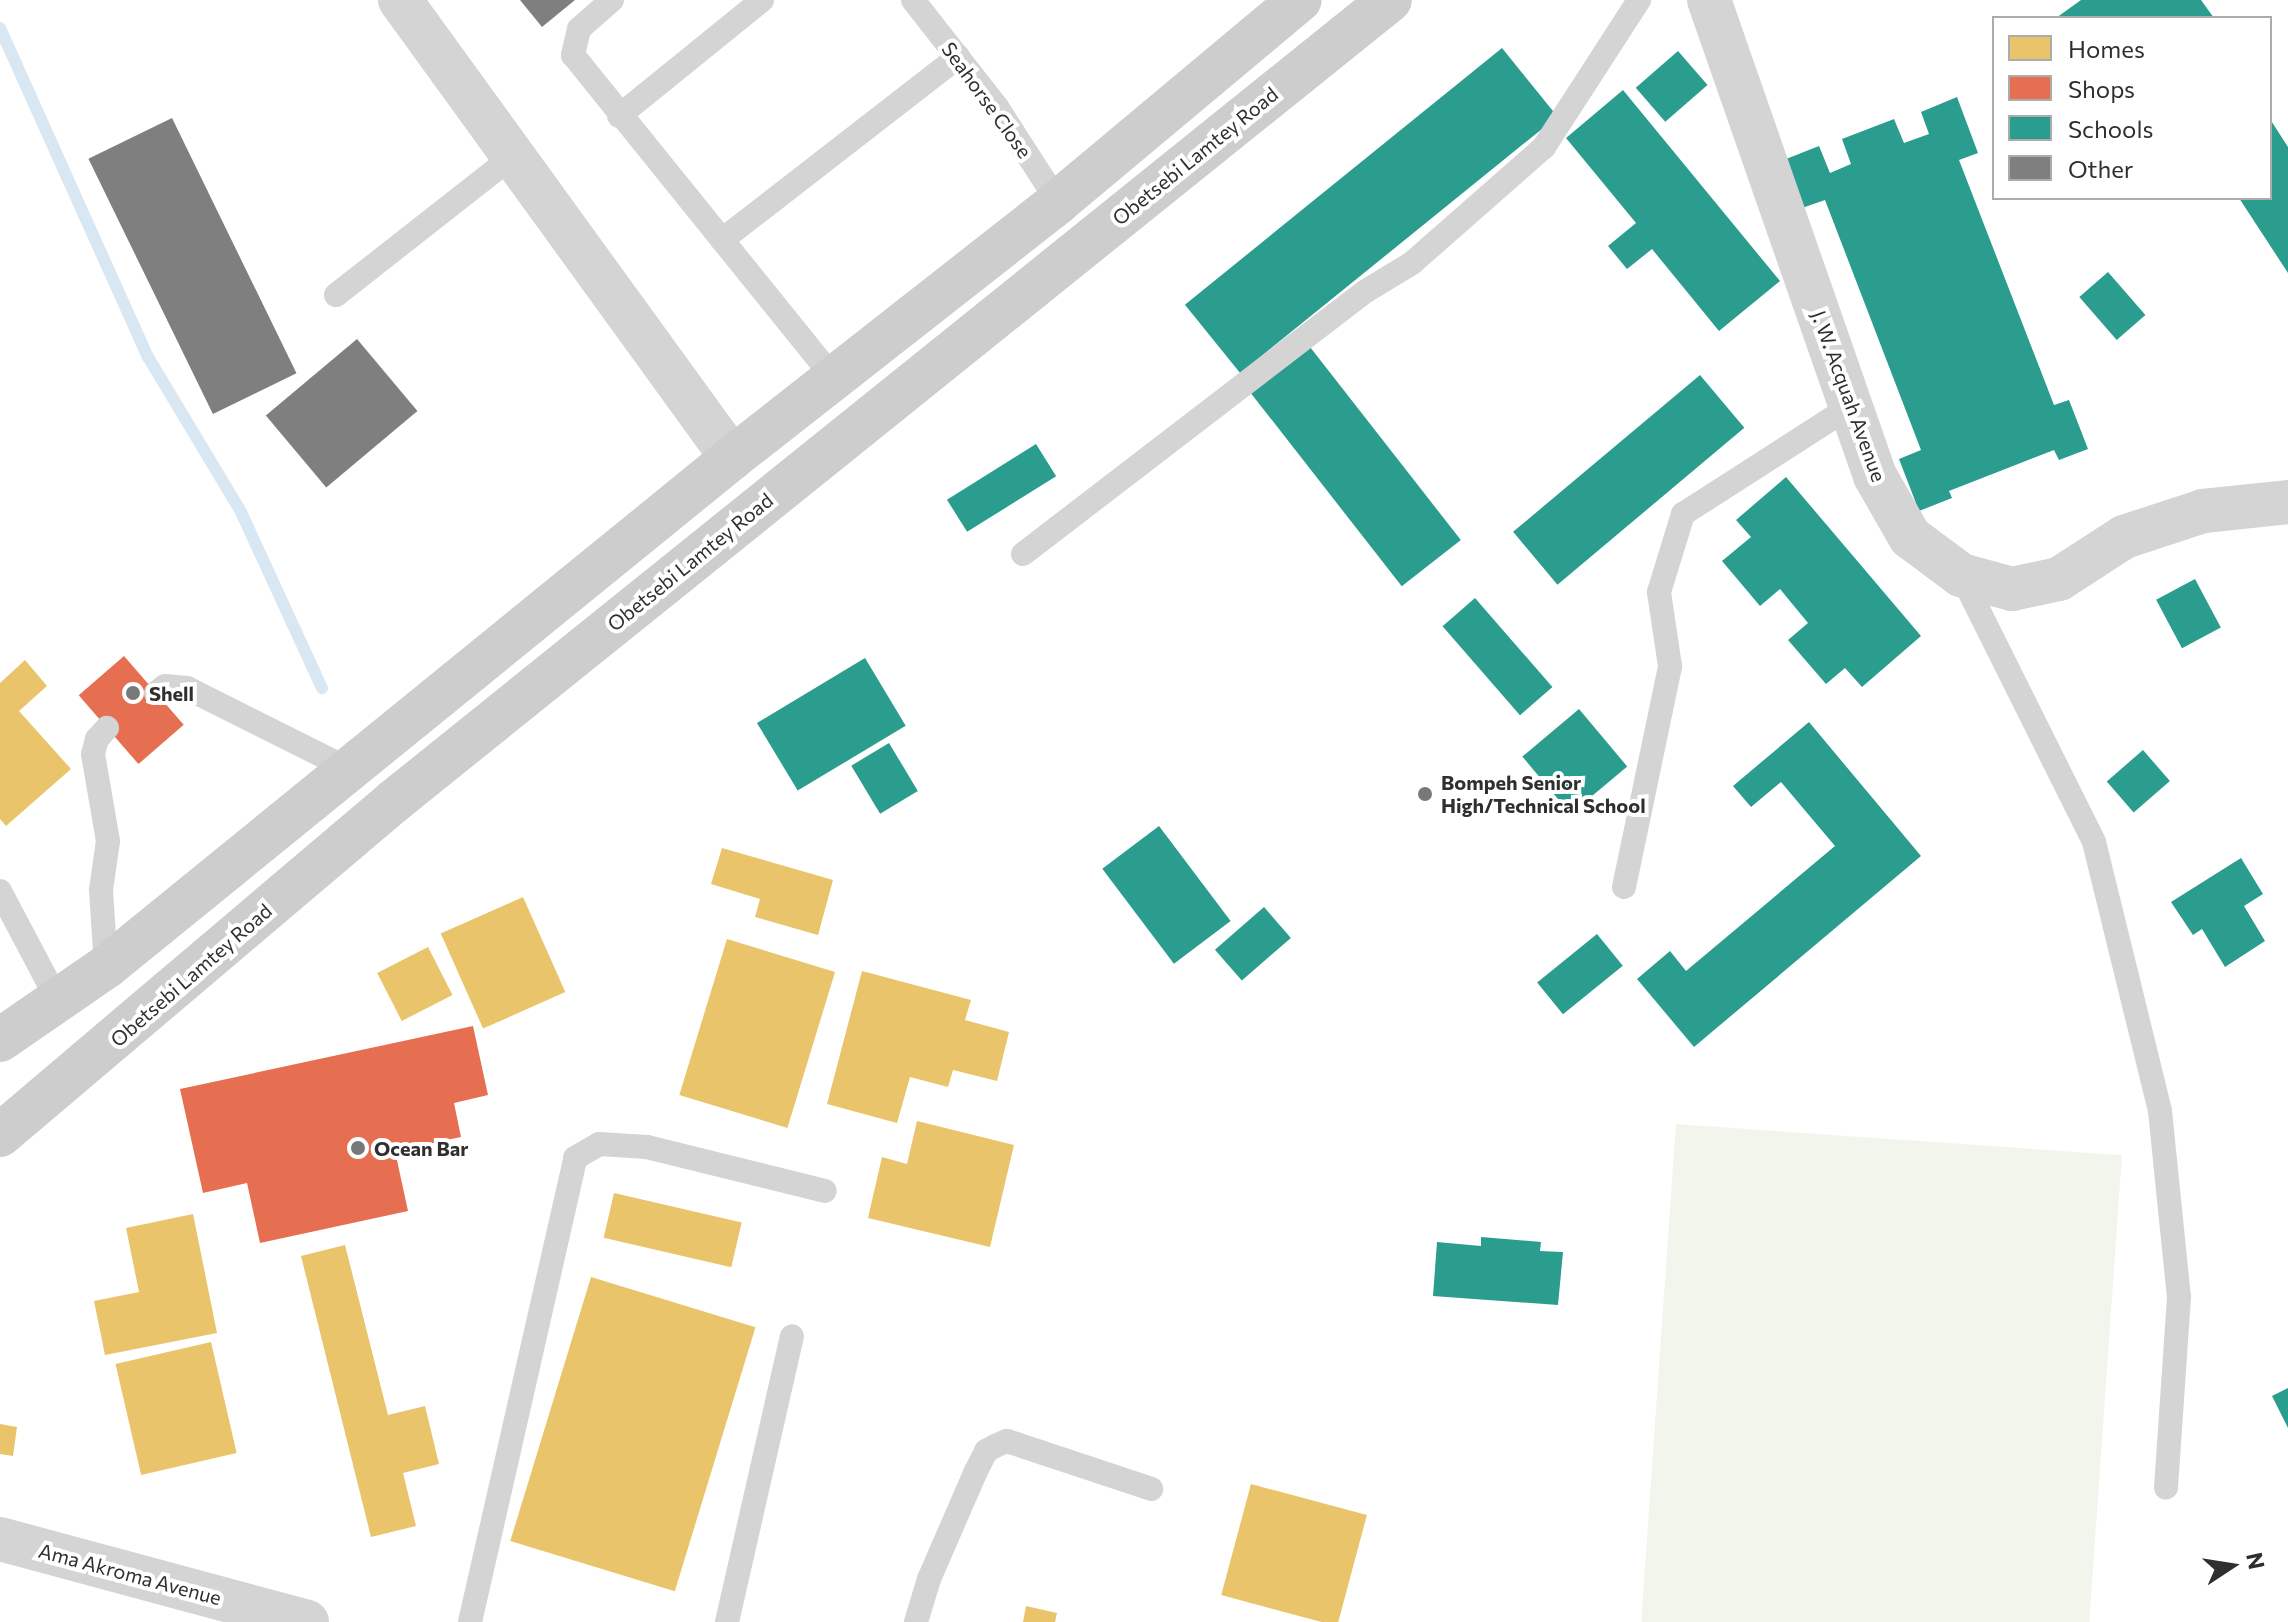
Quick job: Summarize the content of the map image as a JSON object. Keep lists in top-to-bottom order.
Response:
{
  "streets": {
    "main road": ["Obetsebi Lamtey Road"],
    "street": ["J. W. Acquah Avenue", "Ama Akroma Avenue"],
    "lane": ["Seahorse Close"]
  },
  "places": ["Shell", "Bompeh Senior High/Technical School", "Ocean Bar"],
  "legend": [
    "Homes",
    "Shops",
    "Schools",
    "Other"
  ],
  "north": "right"
}
